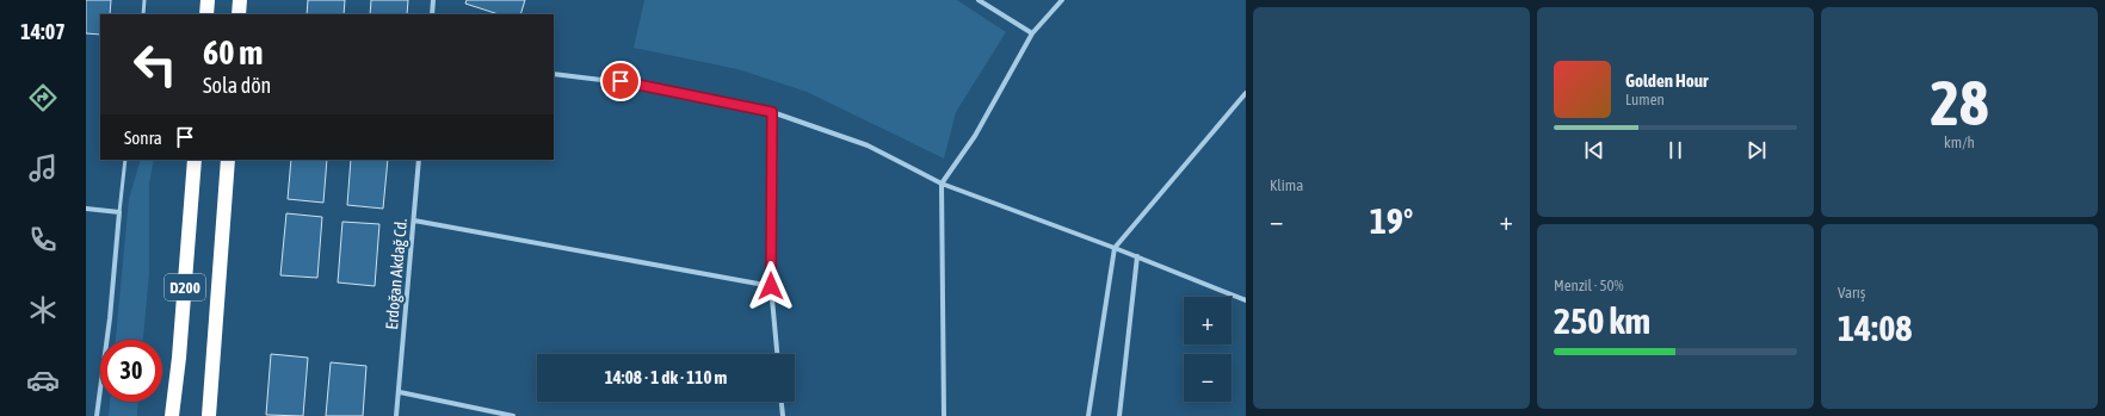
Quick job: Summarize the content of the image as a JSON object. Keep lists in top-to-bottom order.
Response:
{
  "streets": {
    "highway": ["D200"],
    "street": ["Erdoğan Akdağ Cd."]
  },
  "page": {
    "tabs": "14:07",
    "tile": [
      "Klima",
      ["28", "km/h"],
      ["Menzil · 50%", "250 km"],
      ["Varış", "14:08"]
    ],
    "turn": ["60 m", "Sola dön"],
    "song": ["Golden Hour", "Lumen"],
    "then": "Sonra",
    "heat": ["−", "19°", "+"],
    "map_buttons": ["+", "−"],
    "limit": "30",
    "trip": "14:08 · 1 dk · 110 m"
  }
}
